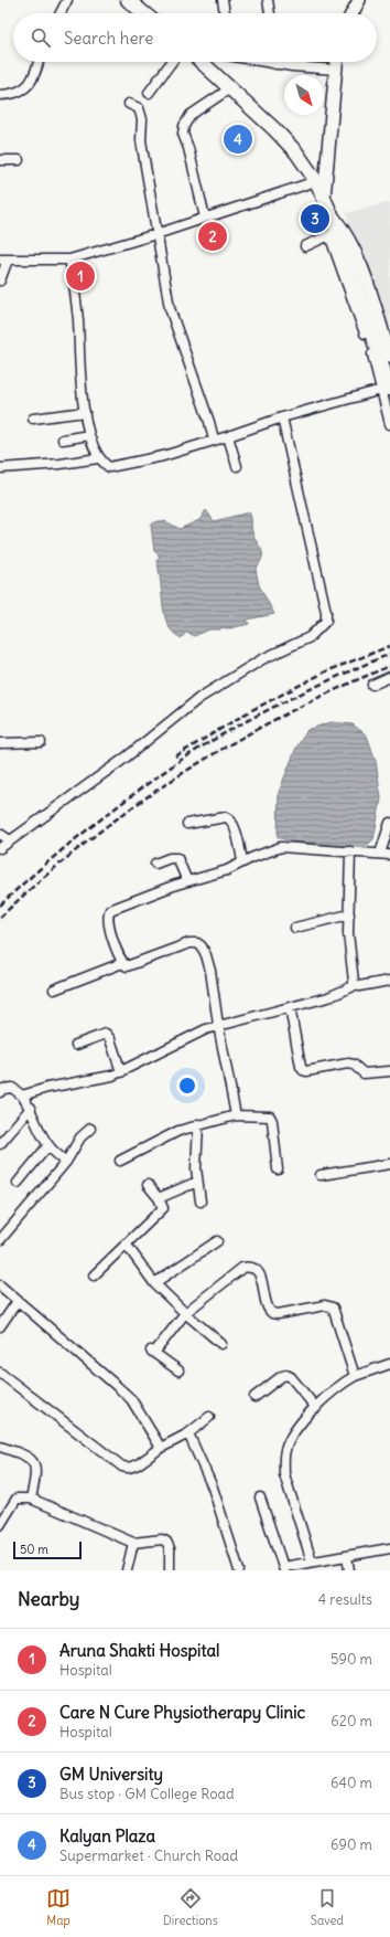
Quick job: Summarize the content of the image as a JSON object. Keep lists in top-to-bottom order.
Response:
{
  "scale_bar": "50 m",
  "north": "bottom right",
  "page": {
    "search": "Search here",
    "pins": [
      "4",
      "3",
      "2",
      "1"
    ],
    "scale": "50 m",
    "heading": ["Nearby", "4 results"],
    "list": [
      {
        "mark": "1",
        "name": "Aruna Shakti Hospital",
        "note": "Hospital",
        "value": "590 m"
      },
      {
        "mark": "2",
        "name": "Care N Cure Physiotherapy Clinic",
        "note": "Hospital",
        "value": "620 m"
      },
      {
        "mark": "3",
        "name": "GM University",
        "note": "Bus stop · GM College Road",
        "value": "640 m"
      },
      {
        "mark": "4",
        "name": "Kalyan Plaza",
        "note": "Supermarket · Church Road",
        "value": "690 m"
      }
    ],
    "nav": ["Map", "Directions", "Saved"]
  }
}
